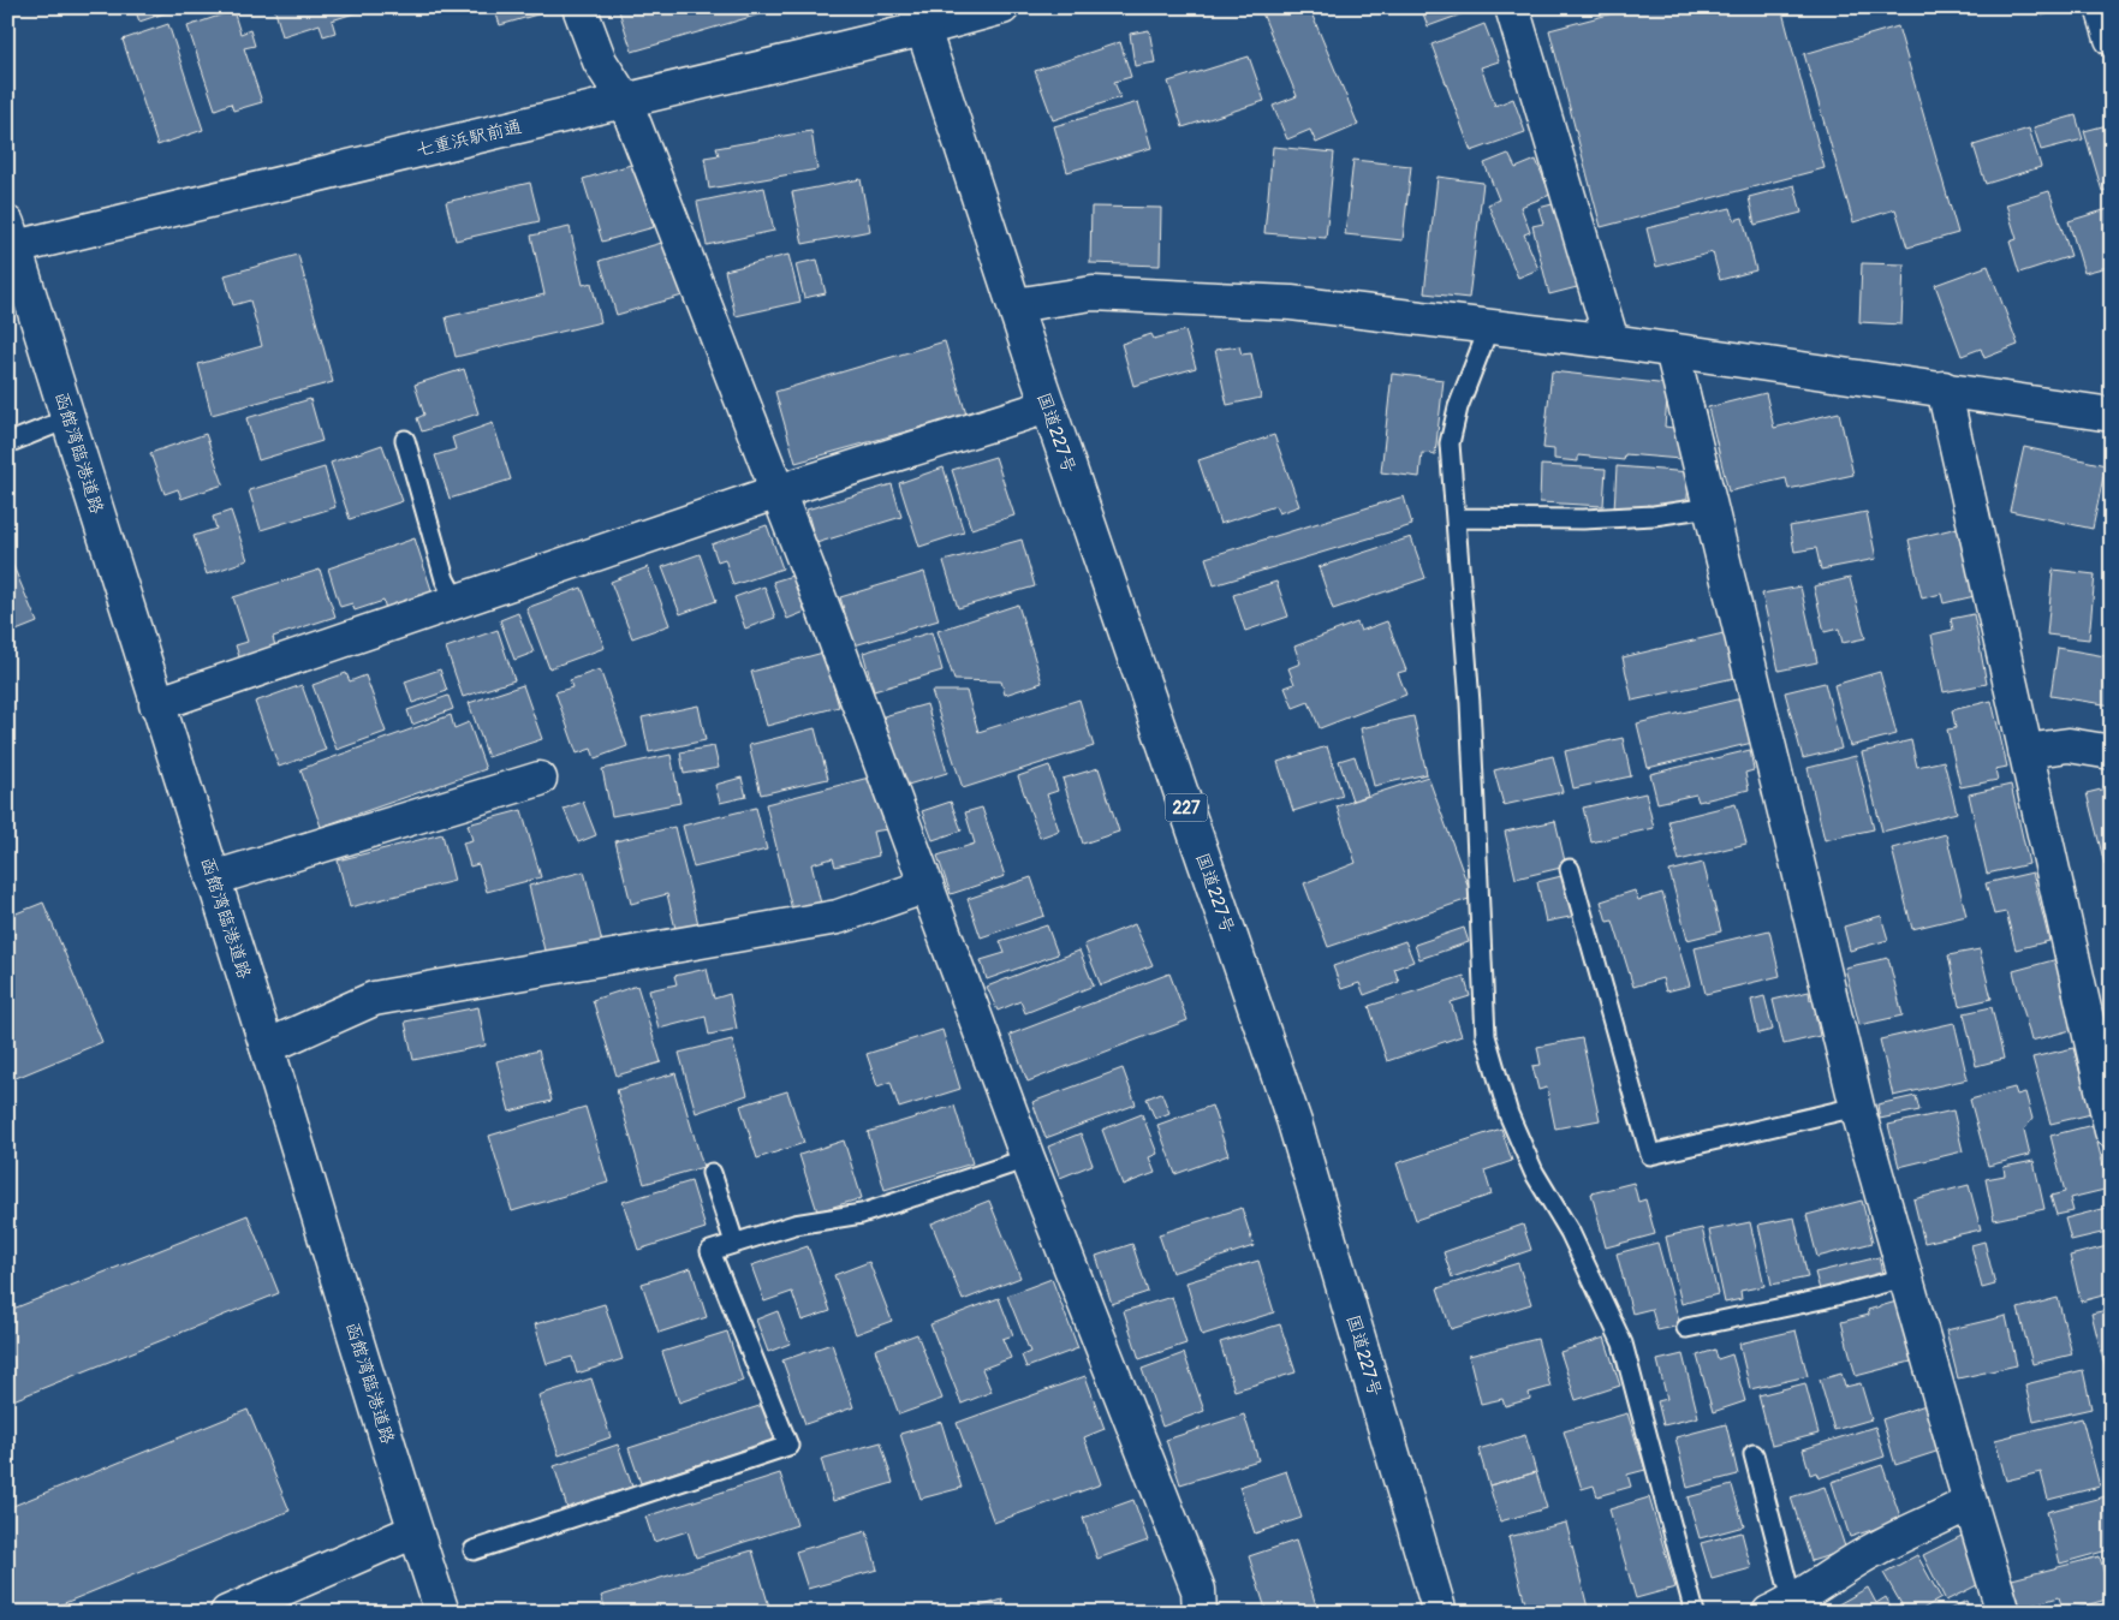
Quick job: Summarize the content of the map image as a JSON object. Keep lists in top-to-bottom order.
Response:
{
  "streets": {
    "main road": [
      "七重浜駅前通",
      "国道227号",
      "函館湾臨港道路",
      "227"
    ]
  },
  "crossings": [
    ["七重浜駅前通", "国道227号"],
    ["七重浜駅前通", "函館湾臨港道路"]
  ]
}
